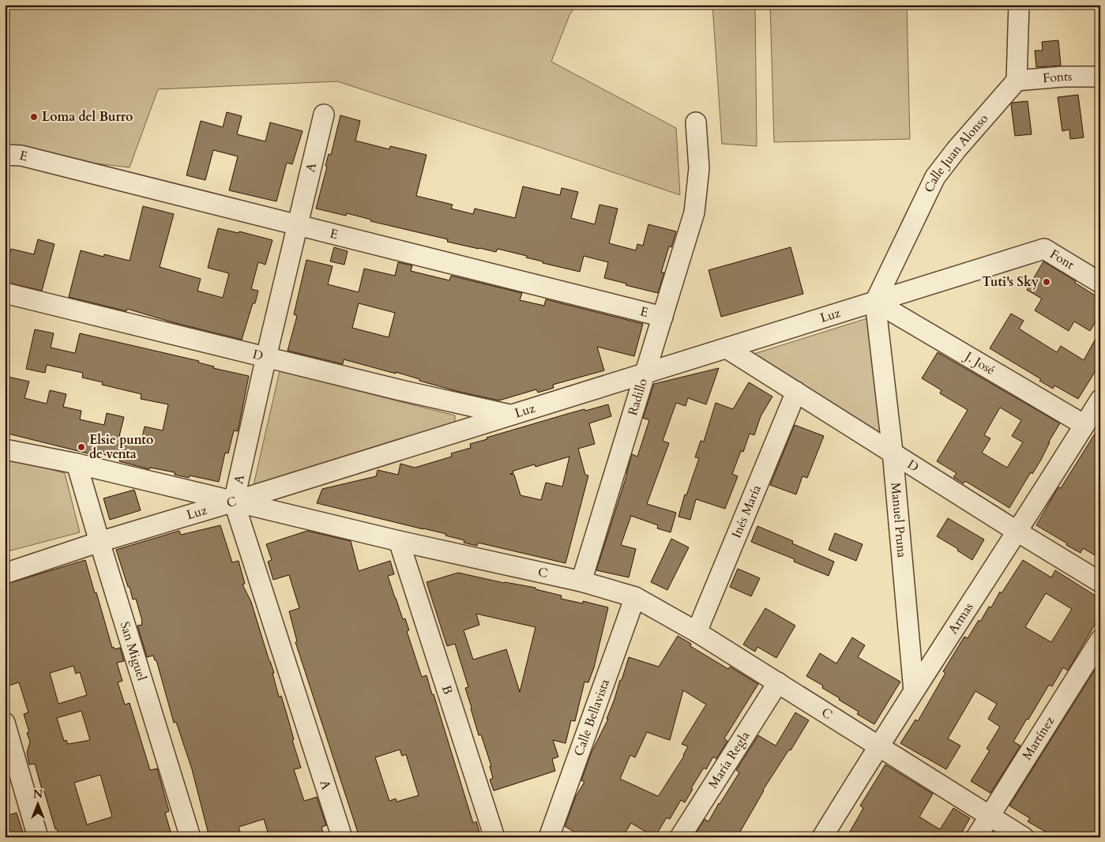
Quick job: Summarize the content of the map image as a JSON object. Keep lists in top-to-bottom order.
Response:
{
  "streets": {
    "street": [
      "Fonts",
      "Calle Juan Alonso",
      "E",
      "A",
      "Font",
      "Luz",
      "D",
      "J. José",
      "Radillo",
      "C",
      "Inés María",
      "Manuel Pruna",
      "Armas",
      "San Miguel",
      "B",
      "Calle Bellavista",
      "Martínez",
      "María Regla"
    ]
  },
  "crossings": [
    ["Fonts", "Calle Juan Alonso"],
    ["Calle Juan Alonso", "Luz"],
    ["Calle Juan Alonso", "J. José"],
    ["Calle Juan Alonso", "Manuel Pruna"],
    ["E", "A"],
    ["E", "Radillo"],
    ["A", "Luz"],
    ["A", "D"],
    ["A", "C"],
    ["Font", "Luz"],
    ["Luz", "D"],
    ["Luz", "J. José"],
    ["Luz", "Radillo"],
    ["Luz", "C"],
    ["Luz", "Manuel Pruna"],
    ["Luz", "San Miguel"],
    ["D", "Inés María"],
    ["D", "Manuel Pruna"],
    ["D", "Armas"],
    ["J. José", "Manuel Pruna"],
    ["J. José", "Armas"],
    ["Radillo", "C"],
    ["C", "Inés María"],
    ["C", "Armas"],
    ["C", "San Miguel"],
    ["C", "B"],
    ["C", "Calle Bellavista"],
    ["C", "Martínez"],
    ["C", "María Regla"],
    ["Manuel Pruna", "Armas"]
  ],
  "places": ["Loma del Burro", "Tuti's Sky", "Elsie punto de venta"],
  "north": "top"
}
